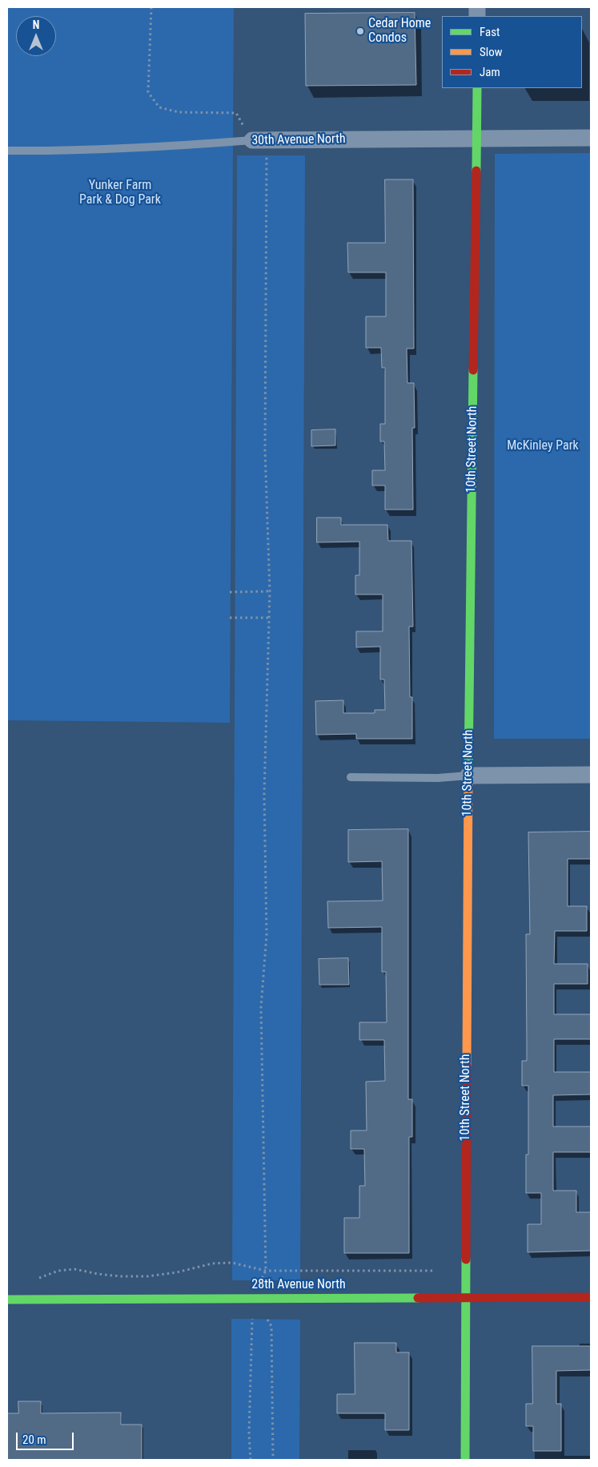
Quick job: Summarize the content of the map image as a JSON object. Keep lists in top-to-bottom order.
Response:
{
  "streets": {
    "street": ["30th Avenue North", "10th Street North", "28th Avenue North"]
  },
  "crossings": [
    ["30th Avenue North", "10th Street North"],
    ["10th Street North", "28th Avenue North"]
  ],
  "parks": ["Yunker Farm Park & Dog Park", "McKinley Park"],
  "places": ["Cedar Home Condos"],
  "legend": ["Fast", "Slow", "Jam"],
  "scale_bar": "20 m",
  "north": "top"
}
